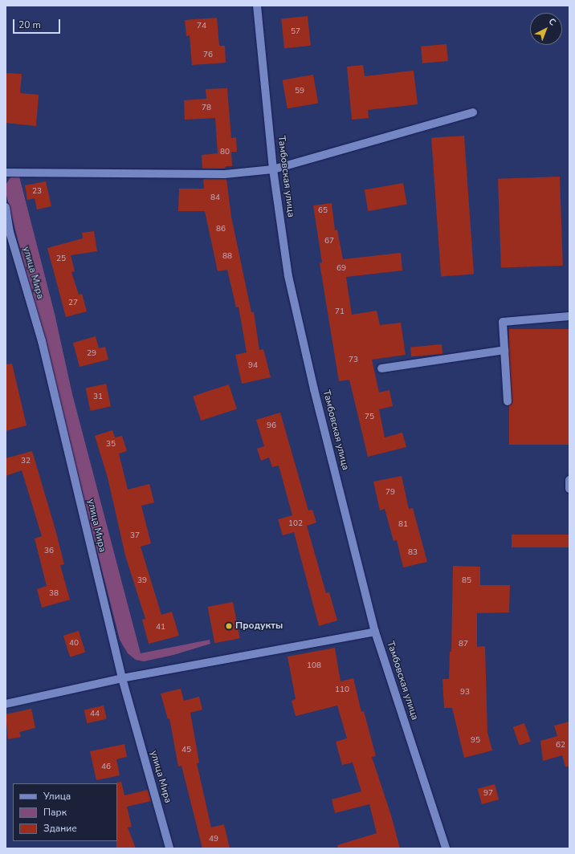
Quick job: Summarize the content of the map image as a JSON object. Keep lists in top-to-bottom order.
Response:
{
  "streets": {
    "street": ["Тамбовская улица", "улица Мира"]
  },
  "places": ["Продукты"],
  "house_numbers": [
    "74",
    "57",
    "76",
    "59",
    "78",
    "80",
    "23",
    "84",
    "65",
    "86",
    "67",
    "88",
    "25",
    "69",
    "27",
    "71",
    "29",
    "73",
    "94",
    "31",
    "75",
    "96",
    "35",
    "32",
    "79",
    "102",
    "81",
    "37",
    "36",
    "83",
    "39",
    "85",
    "38",
    "41",
    "40",
    "87",
    "108",
    "110",
    "93",
    "44",
    "95",
    "62",
    "45",
    "46",
    "97",
    "49"
  ],
  "legend": ["Улица", "Парк", "Здание"],
  "scale_bar": "20 m",
  "north": "top right"
}
